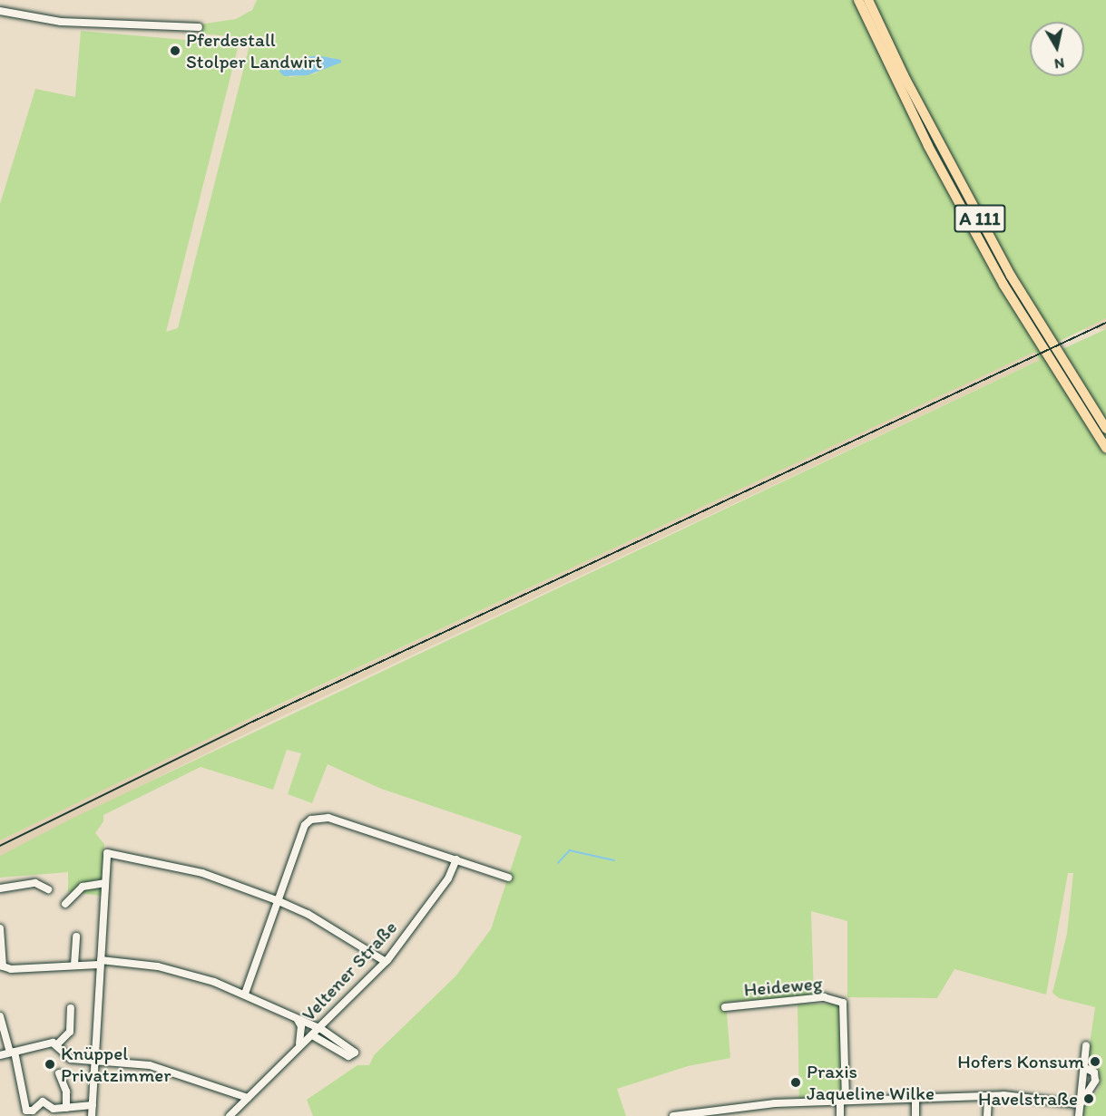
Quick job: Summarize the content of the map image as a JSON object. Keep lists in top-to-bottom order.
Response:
{
  "streets": {
    "highway": ["A 111"],
    "street": ["Veltener Straße", "Heideweg"]
  },
  "places": [
    "Pferdestall Stolper Landwirt",
    "Hofers Konsum",
    "Knüppel Privatzimmer",
    "Praxis Jaqueline Wilke",
    "Havelstraße"
  ],
  "north": "bottom"
}
